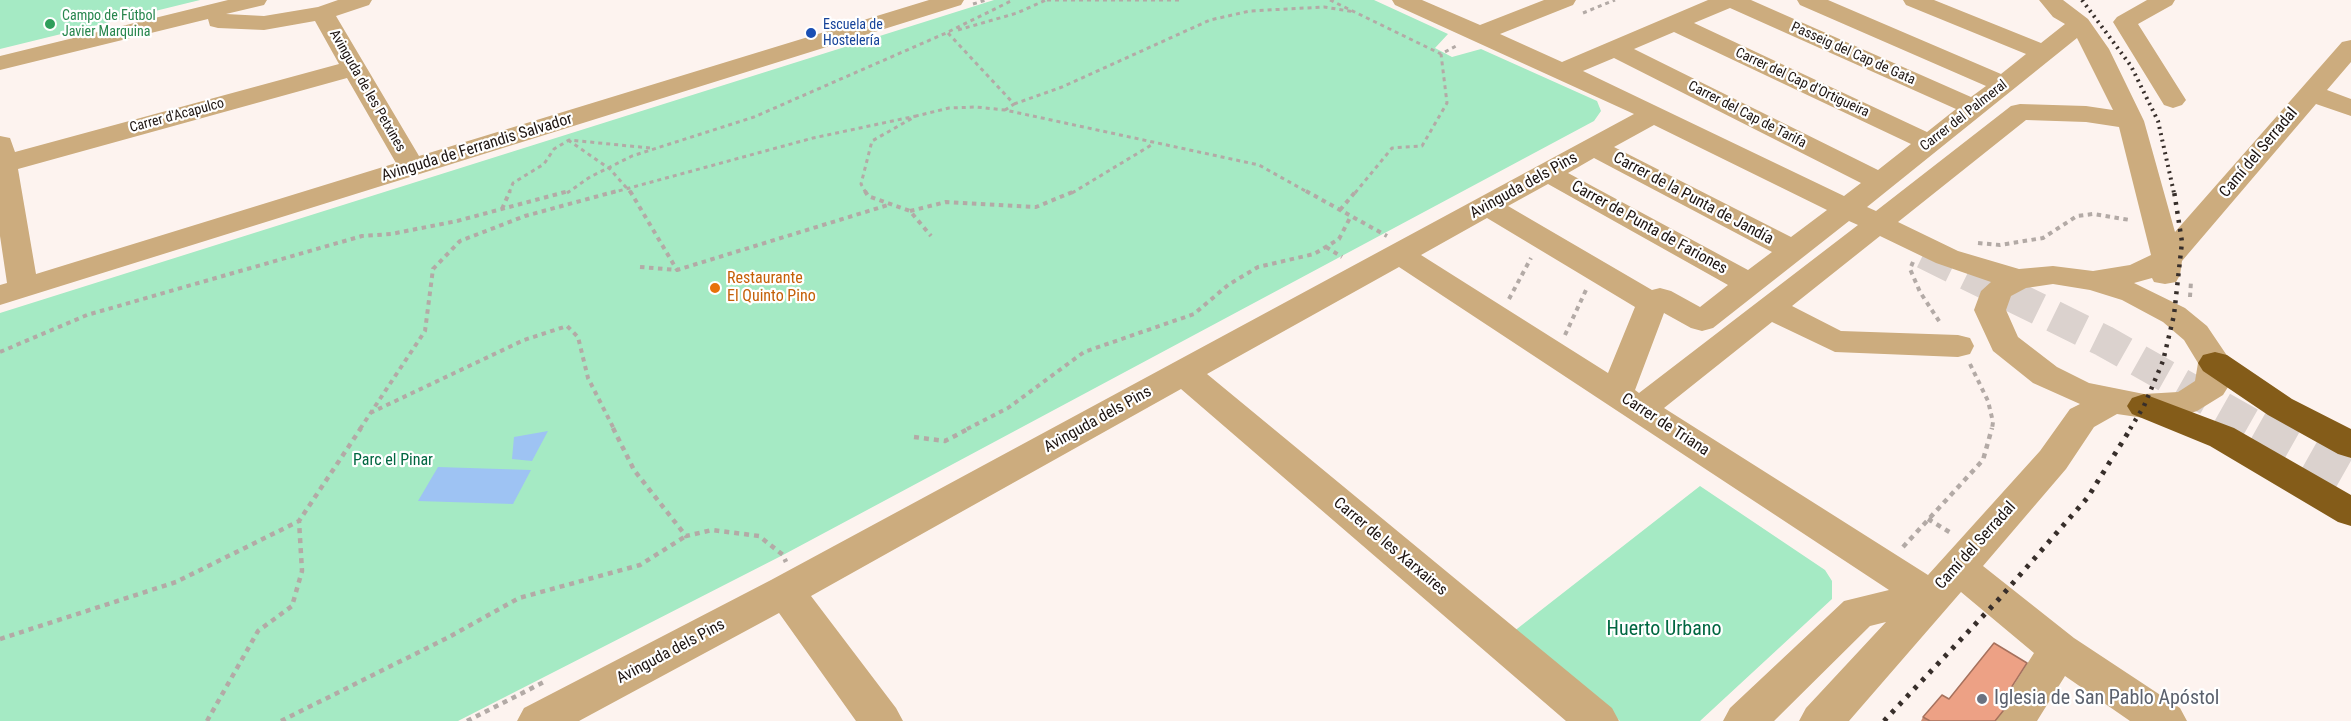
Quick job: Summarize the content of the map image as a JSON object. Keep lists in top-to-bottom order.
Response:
{
  "streets": {
    "street": [
      "Passeig del Cap de Gata",
      "Carrer del Cap d'Ortigueira",
      "Avinguda de les Petxines",
      "Carrer del Cap de Tarifa",
      "Carrer d'Acapulco",
      "Carrer del Palmeral",
      "Avinguda de Ferrandis Salvador",
      "Camí del Serradal",
      "Avinguda dels Pins",
      "Carrer de la Punta de Jandía",
      "Carrer de Punta de Fariones",
      "Carrer de Triana",
      "Carrer de les Xarxaires"
    ]
  },
  "crossings": [
    ["Passeig del Cap de Gata", "Carrer del Palmeral"],
    ["Carrer del Cap d'Ortigueira", "Carrer del Palmeral"],
    ["Avinguda de les Petxines", "Carrer d'Acapulco"],
    ["Avinguda de les Petxines", "Avinguda de Ferrandis Salvador"],
    ["Carrer del Cap de Tarifa", "Carrer del Palmeral"],
    ["Carrer del Palmeral", "Carrer de la Punta de Jandía"],
    ["Carrer del Palmeral", "Carrer de Punta de Fariones"],
    ["Carrer del Palmeral", "Carrer de Triana"],
    ["Camí del Serradal", "Carrer de Triana"],
    ["Avinguda dels Pins", "Carrer de la Punta de Jandía"],
    ["Avinguda dels Pins", "Carrer de Punta de Fariones"],
    ["Avinguda dels Pins", "Carrer de Triana"],
    ["Avinguda dels Pins", "Carrer de les Xarxaires"],
    ["Carrer de la Punta de Jandía", "Carrer de Punta de Fariones"]
  ],
  "parks": ["Parc el Pinar", "Huerto Urbano"],
  "places": [
    "Campo de Fútbol Javier Marquina",
    "Escuela de Hostelería",
    "Restaurante El Quinto Pino",
    "Iglesia de San Pablo Apóstol"
  ]
}
